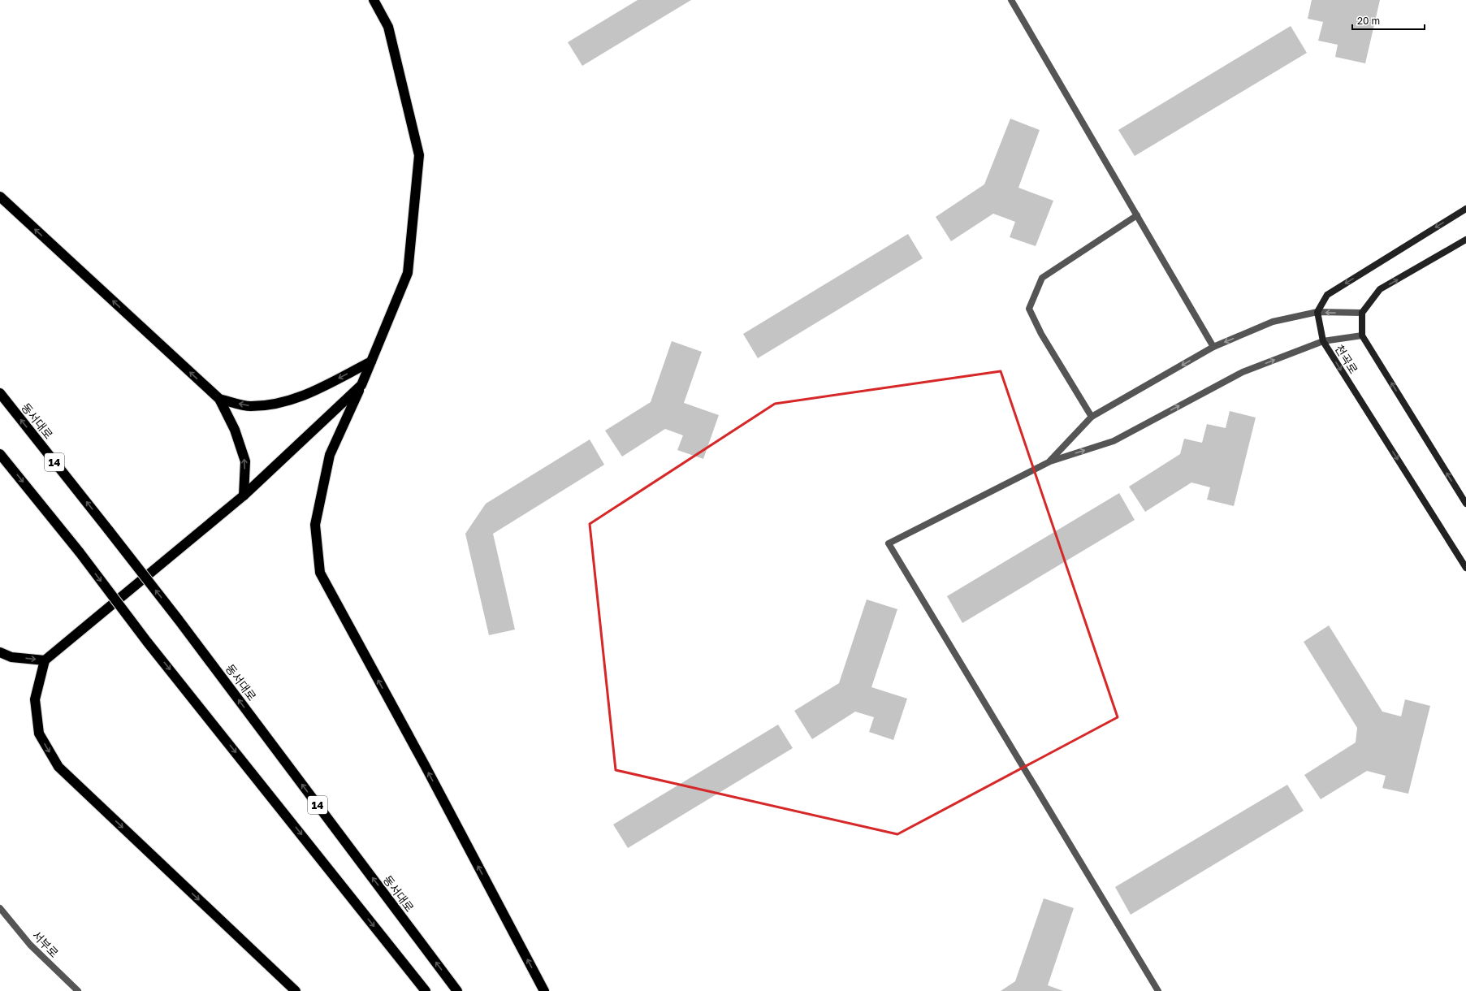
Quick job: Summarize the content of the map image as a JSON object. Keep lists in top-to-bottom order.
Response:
{
  "streets": {
    "highway": ["동서대로", "14"],
    "street": ["천곡로", "서부로"]
  },
  "scale_bar": "20 m"
}
